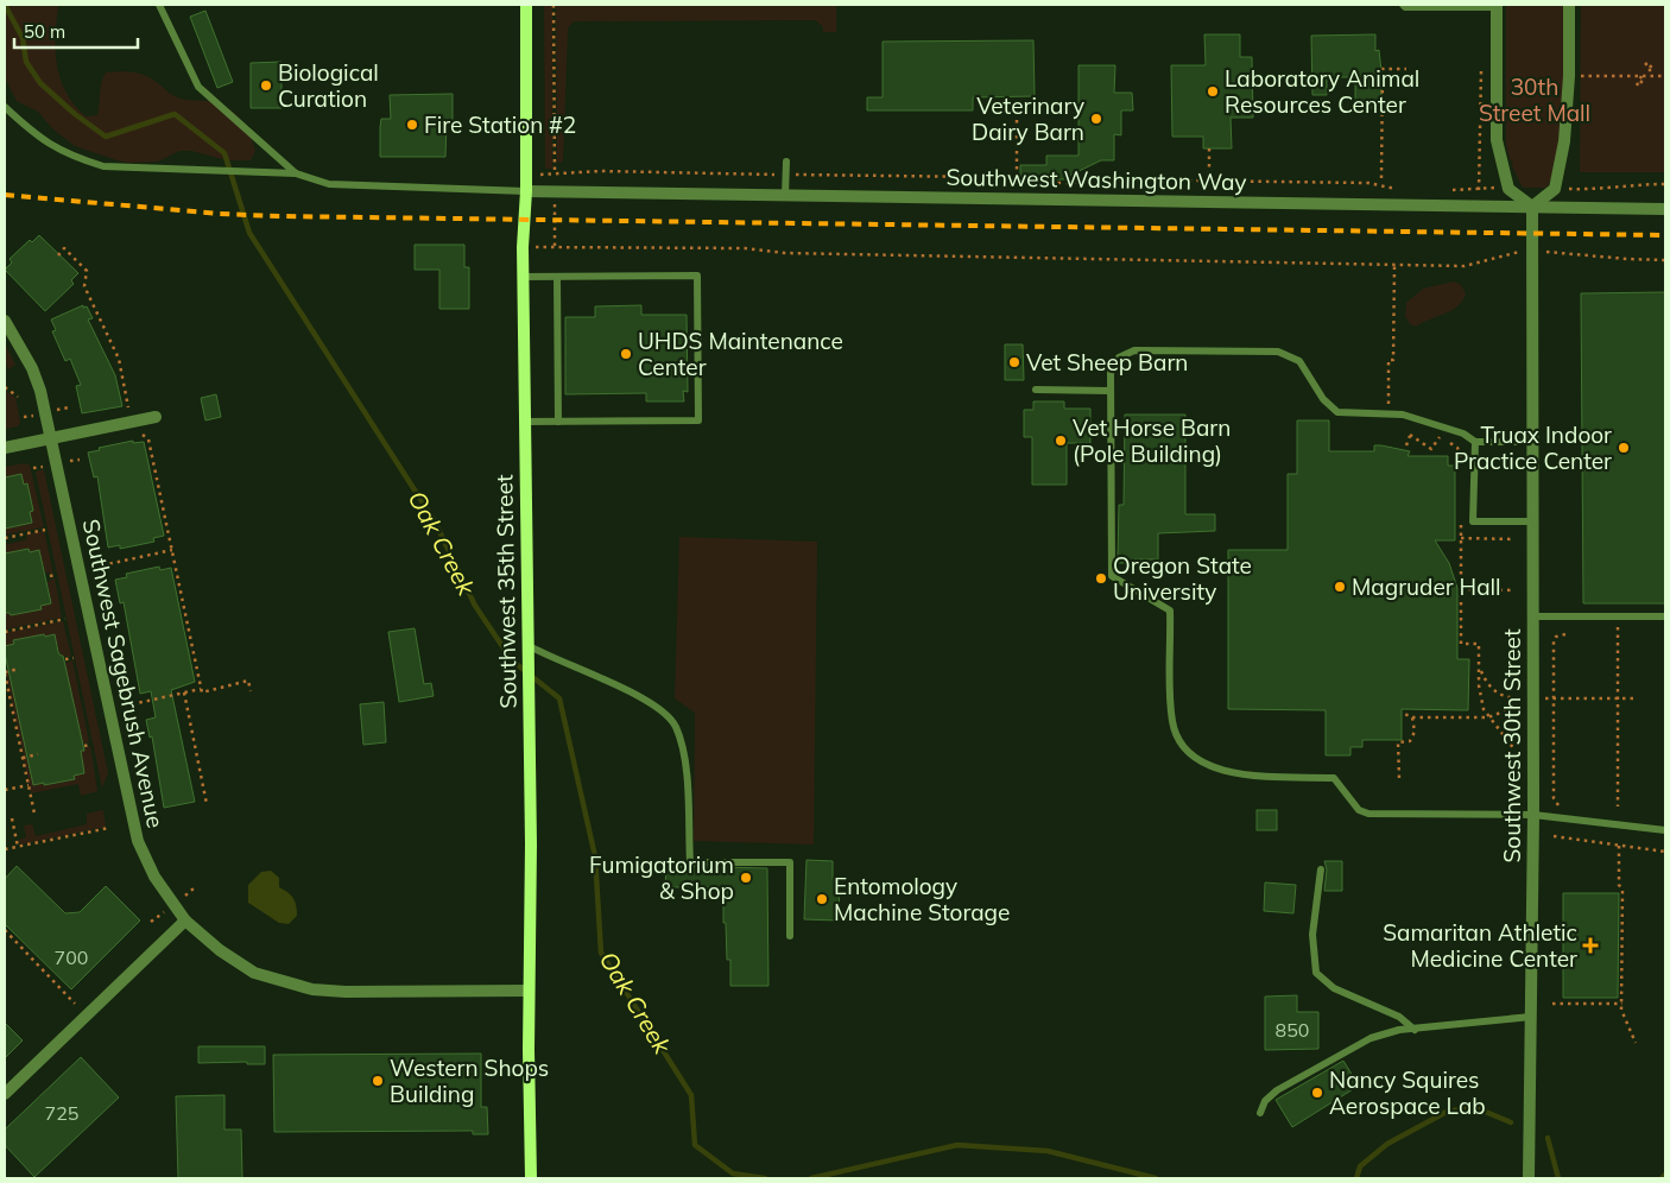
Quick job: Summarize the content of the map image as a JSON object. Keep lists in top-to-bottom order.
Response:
{
  "streets": {
    "main road": ["Southwest 35th Street"],
    "street": ["Southwest Washington Way", "Southwest Sagebrush Avenue", "Southwest 30th Street"]
  },
  "crossings": [
    ["Southwest Washington Way", "Southwest 35th Street"],
    ["Southwest Washington Way", "Southwest 30th Street"],
    ["Southwest 35th Street", "Southwest Sagebrush Avenue"]
  ],
  "water": ["Oak Creek"],
  "parks": ["30th Street Mall"],
  "places": {
    "other": [
      "Biological Curation",
      "Laboratory Animal Resources Center",
      "Veterinary Dairy Barn",
      "Fire Station #2",
      "UHDS Maintenance Center",
      "Vet Sheep Barn",
      "Vet Horse Barn (Pole Building)",
      "Truax Indoor Practice Center",
      "Oregon State University",
      "Magruder Hall",
      "Fumigatorium & Shop",
      "Entomology Machine Storage",
      "Western Shops Building",
      "Nancy Squires Aerospace Lab"
    ],
    "health": ["Samaritan Athletic Medicine Center"]
  },
  "house_numbers": ["700", "850", "725"],
  "scale_bar": "50 m"
}
